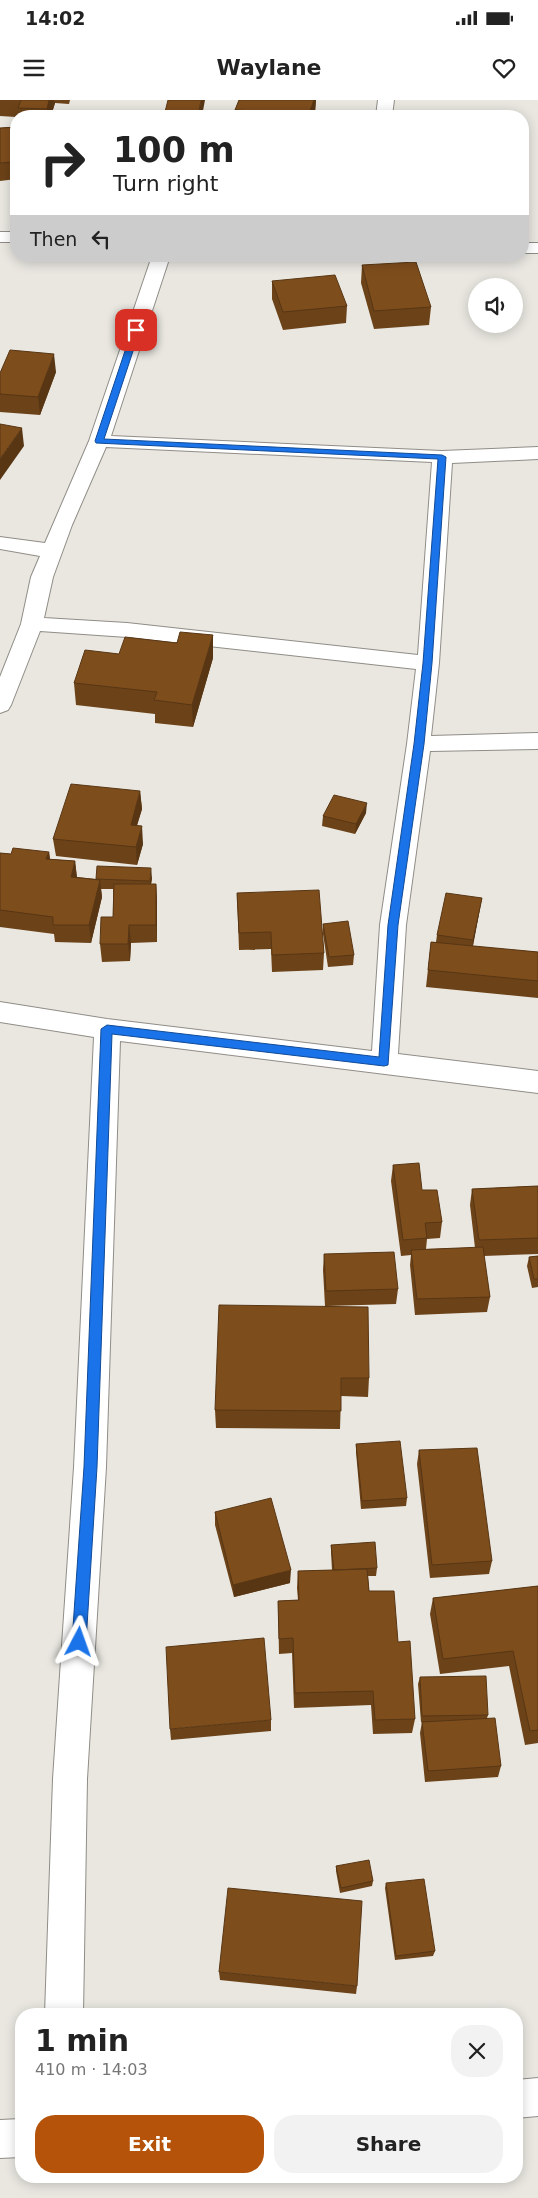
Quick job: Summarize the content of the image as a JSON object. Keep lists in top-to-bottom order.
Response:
{
  "page": {
    "status": "14:02",
    "header": "Waylane",
    "turn": ["100 m", "Turn right"],
    "then": "Then",
    "heading": ["1 min", "410 m · 14:03"],
    "buttons": ["Exit", "Share"]
  }
}
